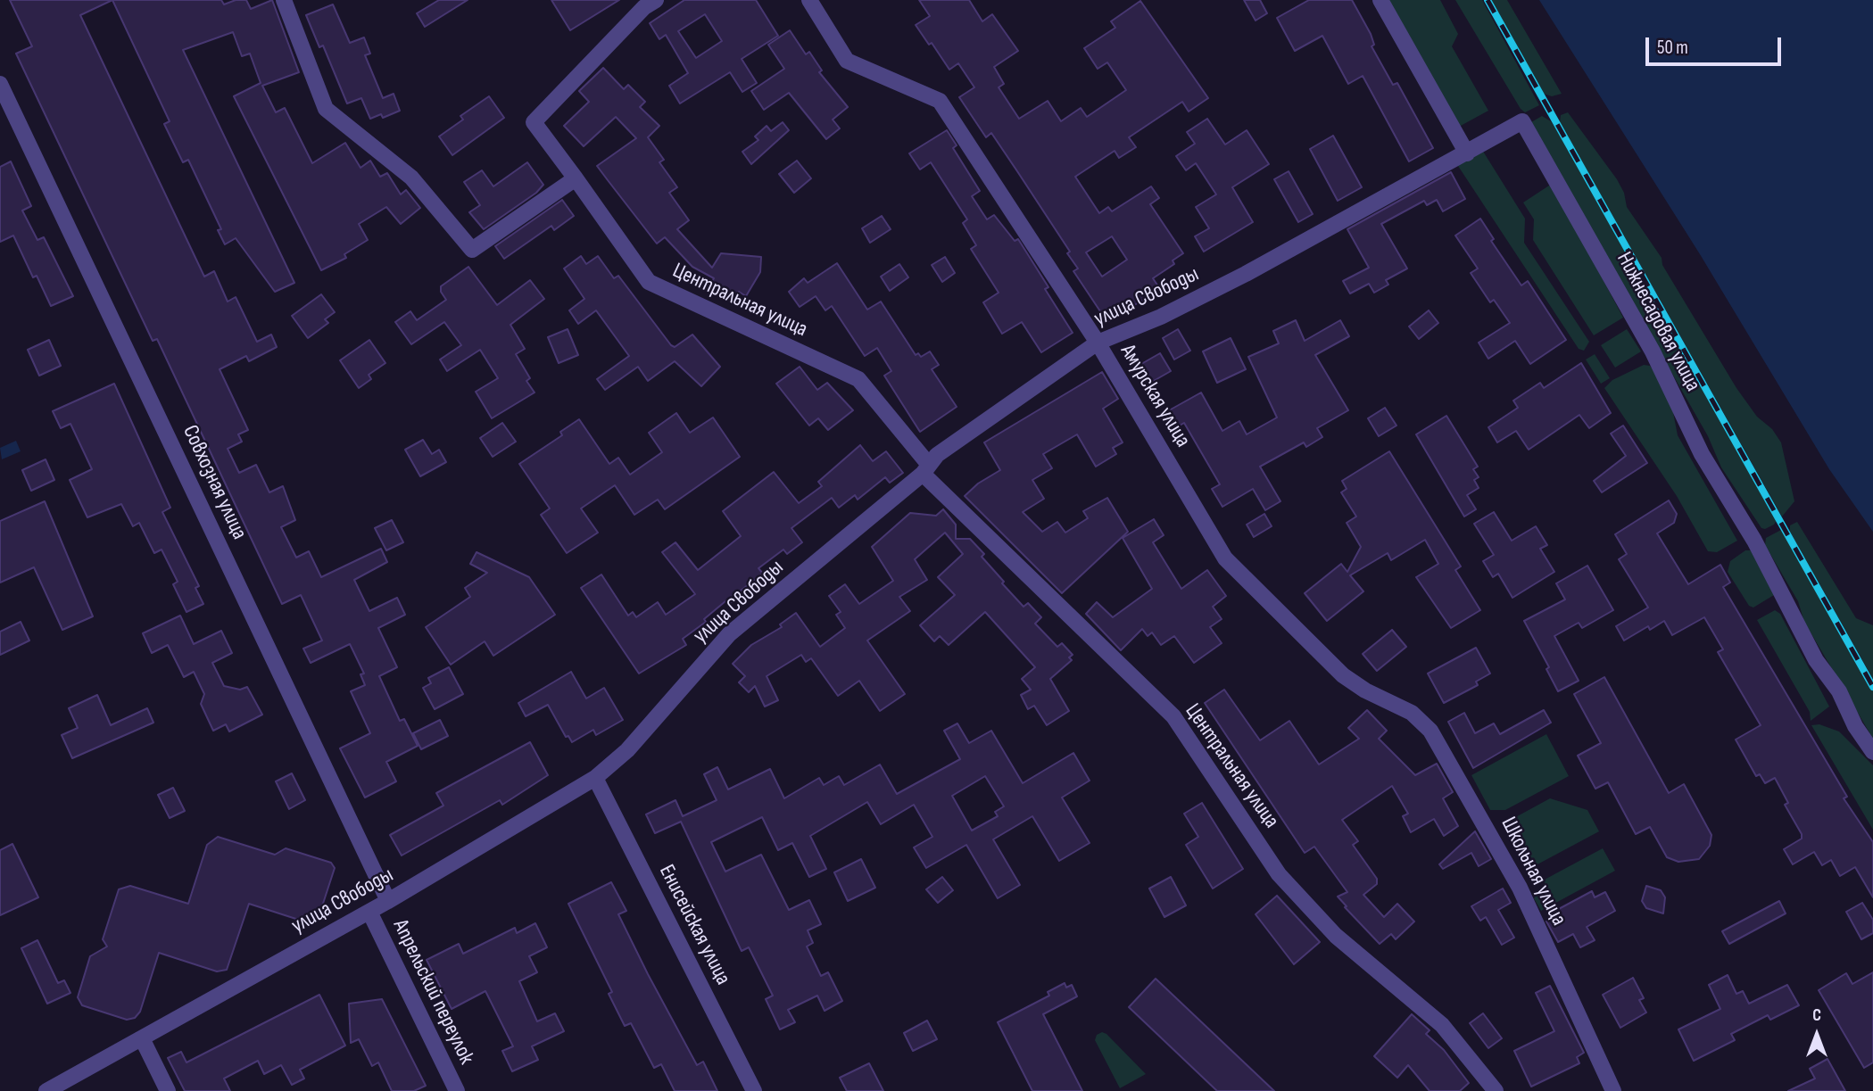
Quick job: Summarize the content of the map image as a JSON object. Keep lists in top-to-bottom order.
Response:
{
  "streets": {
    "street": [
      "улица Свободы",
      "Центральная улица",
      "Нижнесадовая улица",
      "Амурская улица",
      "Совхозная улица",
      "Школьная улица",
      "Енисейская улица",
      "Апрельский переулок"
    ]
  },
  "crossings": [
    ["улица Свободы", "Центральная улица"],
    ["улица Свободы", "Нижнесадовая улица"],
    ["улица Свободы", "Амурская улица"],
    ["улица Свободы", "Совхозная улица"],
    ["улица Свободы", "Енисейская улица"],
    ["улица Свободы", "Апрельский переулок"],
    ["Амурская улица", "Школьная улица"]
  ],
  "scale_bar": "50 m",
  "north": "top"
}
